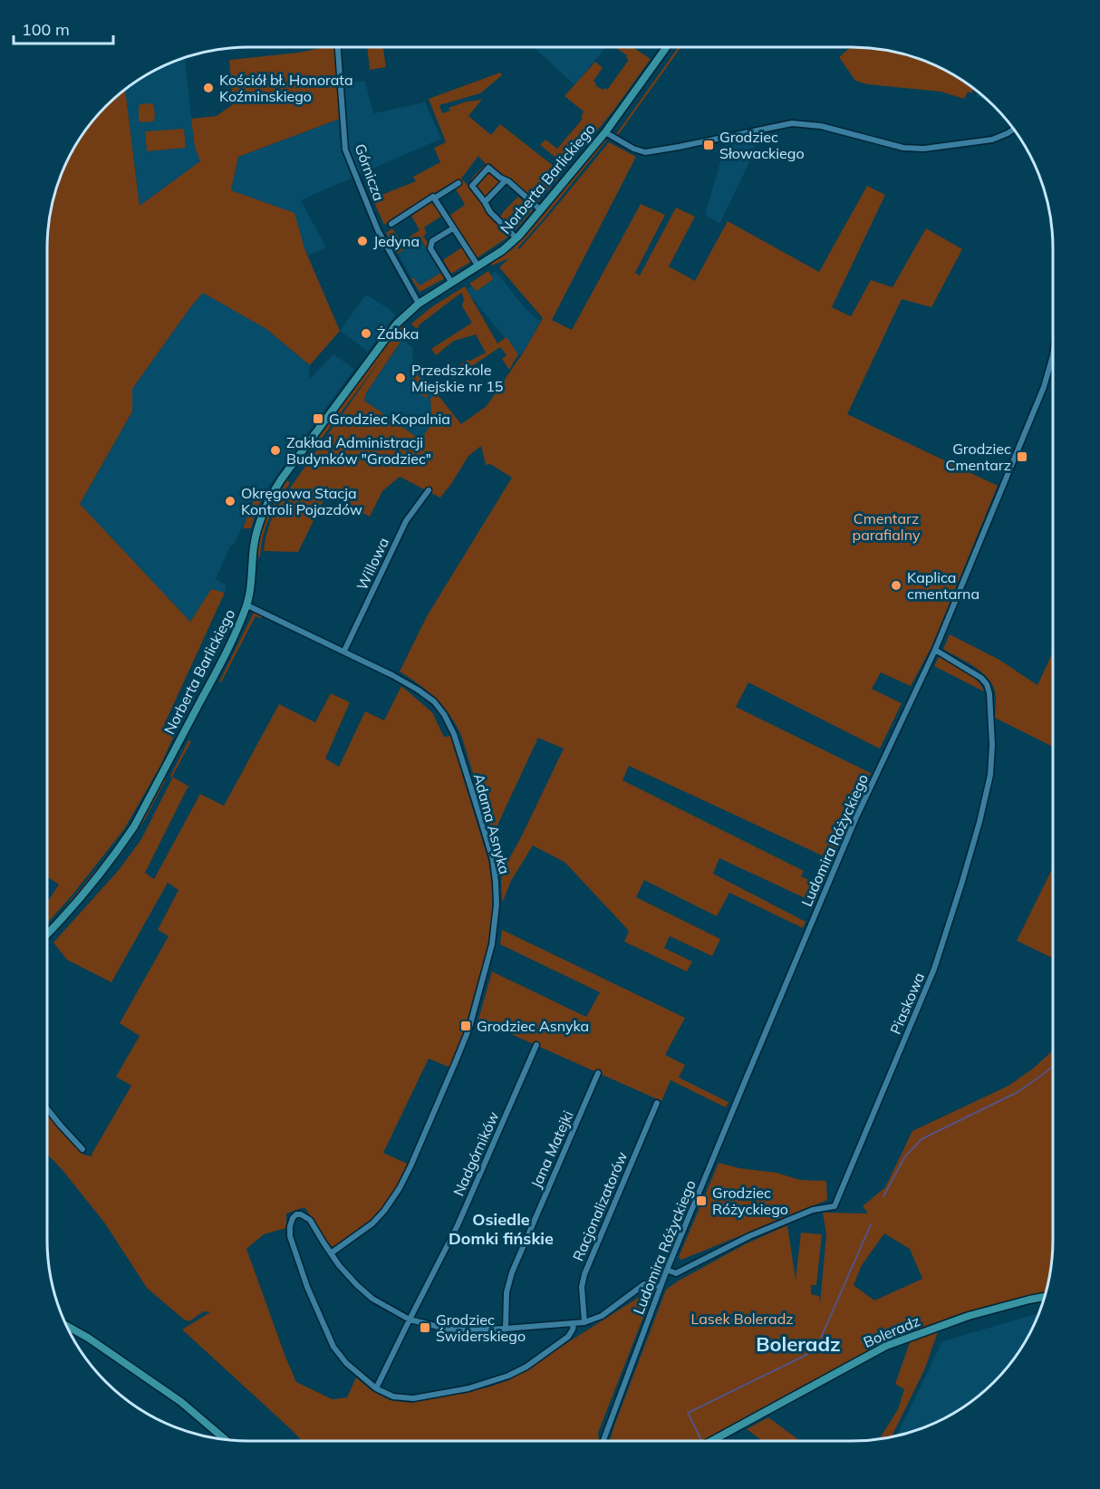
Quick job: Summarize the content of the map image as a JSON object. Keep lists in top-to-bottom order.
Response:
{
  "streets": {
    "street": [
      "Górnicza",
      "Norberta Barlickiego",
      "Willowa",
      "Adama Asnyka",
      "Ludomira Różyckiego",
      "Piaskowa",
      "Jana Matejki",
      "Nadgórników",
      "Racjonalizatorów",
      "Boleradz"
    ]
  },
  "crossings": [
    ["Górnicza", "Norberta Barlickiego"],
    ["Norberta Barlickiego", "Adama Asnyka"],
    ["Willowa", "Adama Asnyka"],
    ["Ludomira Różyckiego", "Piaskowa"]
  ],
  "districts": ["Osiedle Domki fińskie", "Boleradz"],
  "parks": ["Cmentarz parafialny", "Lasek Boleradz"],
  "places": {
    "other": [
      "Kościół bł. Honorata Koźminskiego",
      "Jedyna",
      "Żabka",
      "Przedszkole Miejskie nr 15",
      "Zakład Administracji Budynków \"Grodziec\"",
      "Okręgowa Stacja Kontroli Pojazdów",
      "Kaplica cmentarna"
    ],
    "transit": [
      "Grodziec Słowackiego",
      "Grodziec Kopalnia",
      "Grodziec Cmentarz",
      "Grodziec Asnyka",
      "Grodziec Różyckiego",
      "Grodziec Świderskiego"
    ]
  },
  "scale_bar": "100 m"
}
